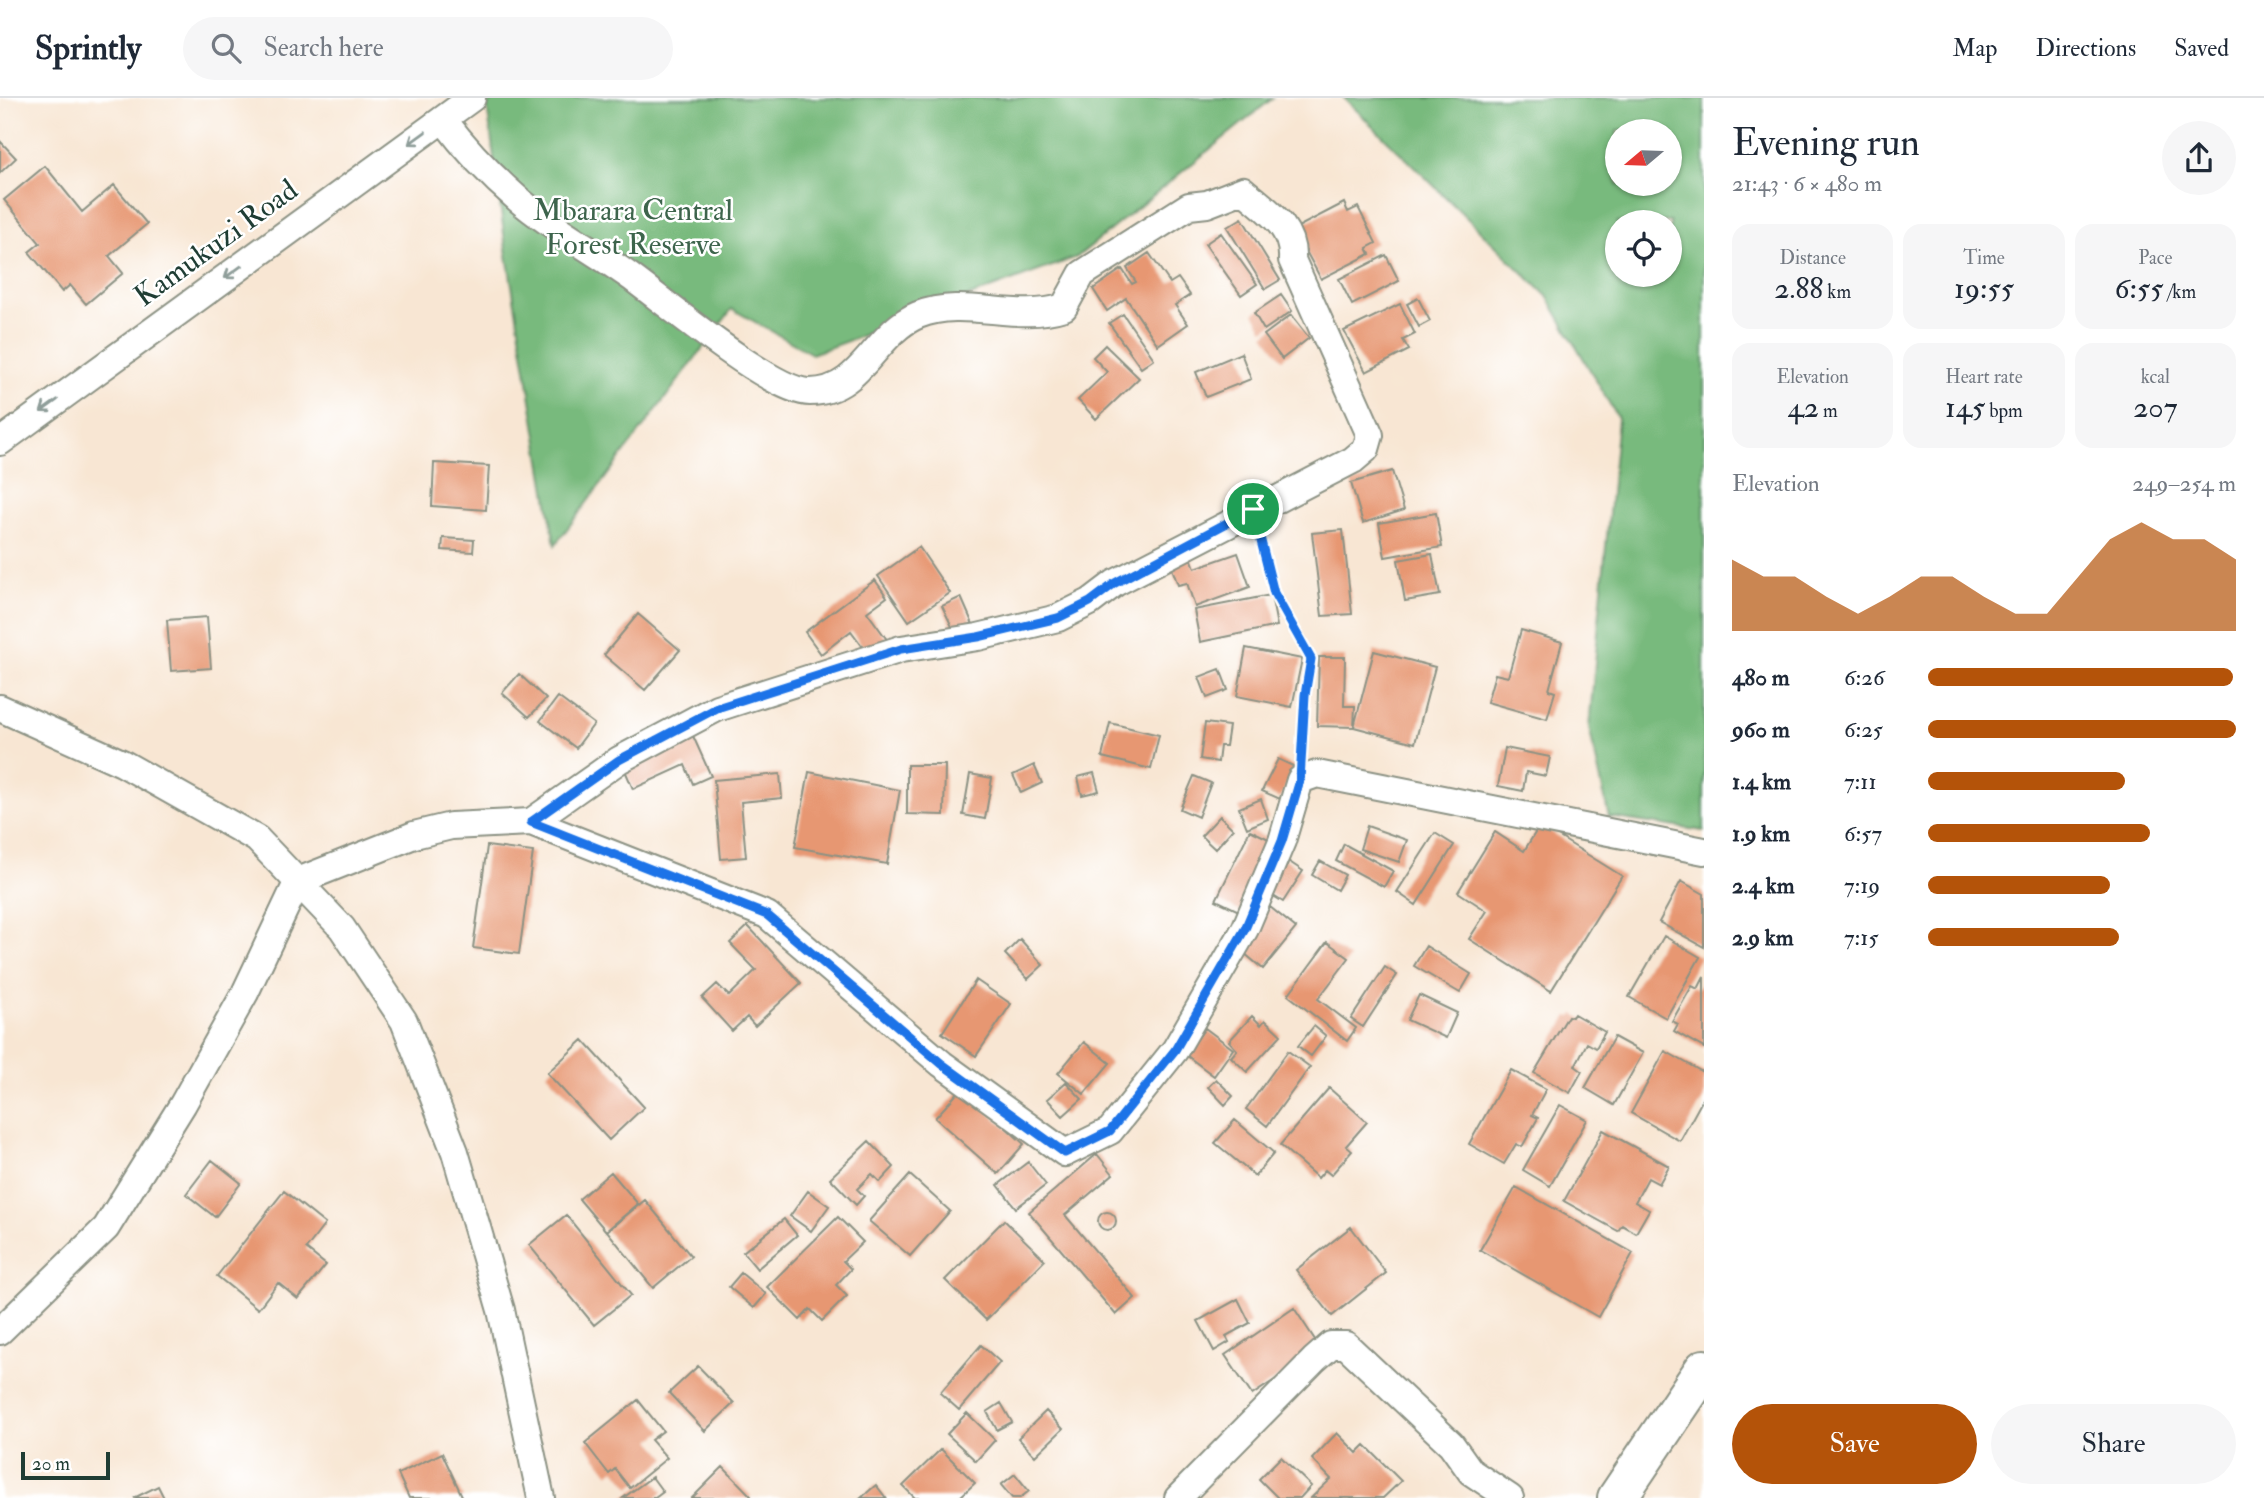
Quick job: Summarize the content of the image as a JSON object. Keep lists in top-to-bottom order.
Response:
{
  "streets": {
    "street": ["Kamukuzi Road"]
  },
  "one_way": ["Kamukuzi Road"],
  "parks": ["Mbarara Central Forest Reserve"],
  "scale_bar": "20 m",
  "north": "left",
  "page": {
    "header": "Sprintly",
    "search": "Search here",
    "nav": ["Map", "Directions", "Saved"],
    "heading": ["Evening run", "21:43 · 6 × 480 m"],
    "stats": [
      ["Distance", "2.88 km"],
      ["Time", "19:55"],
      ["Pace", "6:55 /km"],
      ["Elevation", "42 m"],
      ["Heart rate", "145 bpm"],
      ["kcal", "207"]
    ],
    "chart": ["Elevation", "249–254 m"],
    "list": [
      {
        "name": "480 m",
        "note": "6:26"
      },
      {
        "name": "960 m",
        "note": "6:25"
      },
      {
        "name": "1.4 km",
        "note": "7:11"
      },
      {
        "name": "1.9 km",
        "note": "6:57"
      },
      {
        "name": "2.4 km",
        "note": "7:19"
      },
      {
        "name": "2.9 km",
        "note": "7:15"
      }
    ],
    "buttons": ["Save", "Share"],
    "scale": "20 m"
  }
}
